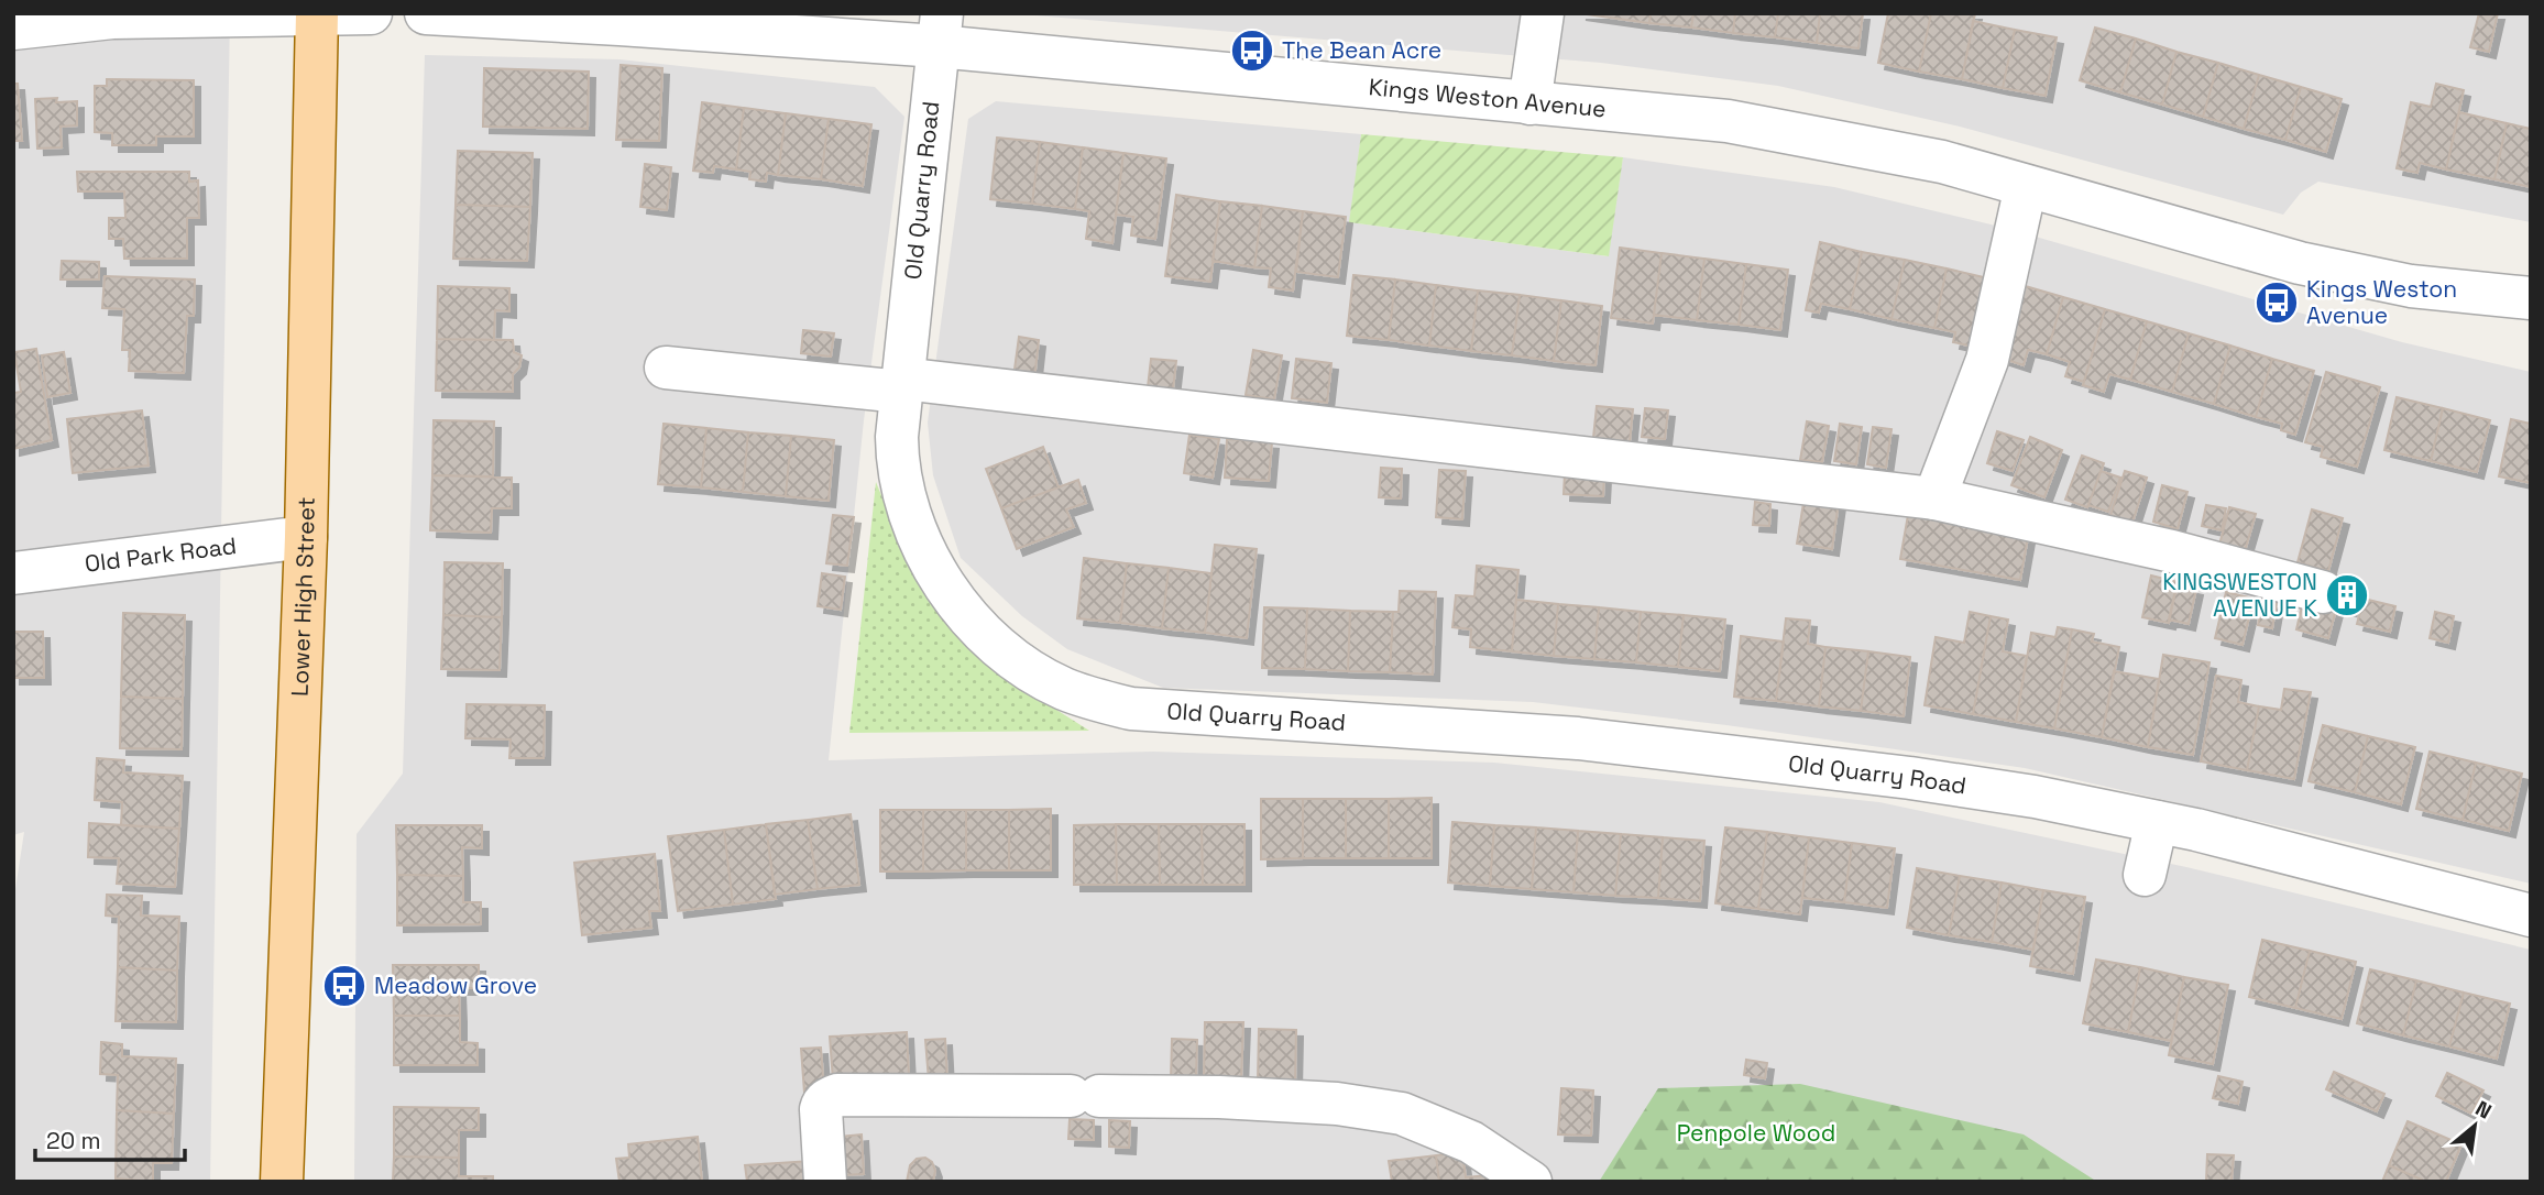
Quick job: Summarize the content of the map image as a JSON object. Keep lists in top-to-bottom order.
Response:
{
  "streets": {
    "main road": ["Lower High Street"],
    "street": ["Kings Weston Avenue", "Old Quarry Road", "Old Park Road"]
  },
  "crossings": [
    ["Kings Weston Avenue", "Old Quarry Road"],
    ["Old Park Road", "Lower High Street"]
  ],
  "parks": ["Penpole Wood"],
  "places": {
    "bus stop": ["The Bean Acre", "Kings Weston Avenue", "Meadow Grove"],
    "building": ["KINGSWESTON AVENUE K"]
  },
  "scale_bar": "20 m",
  "north": "top right"
}
